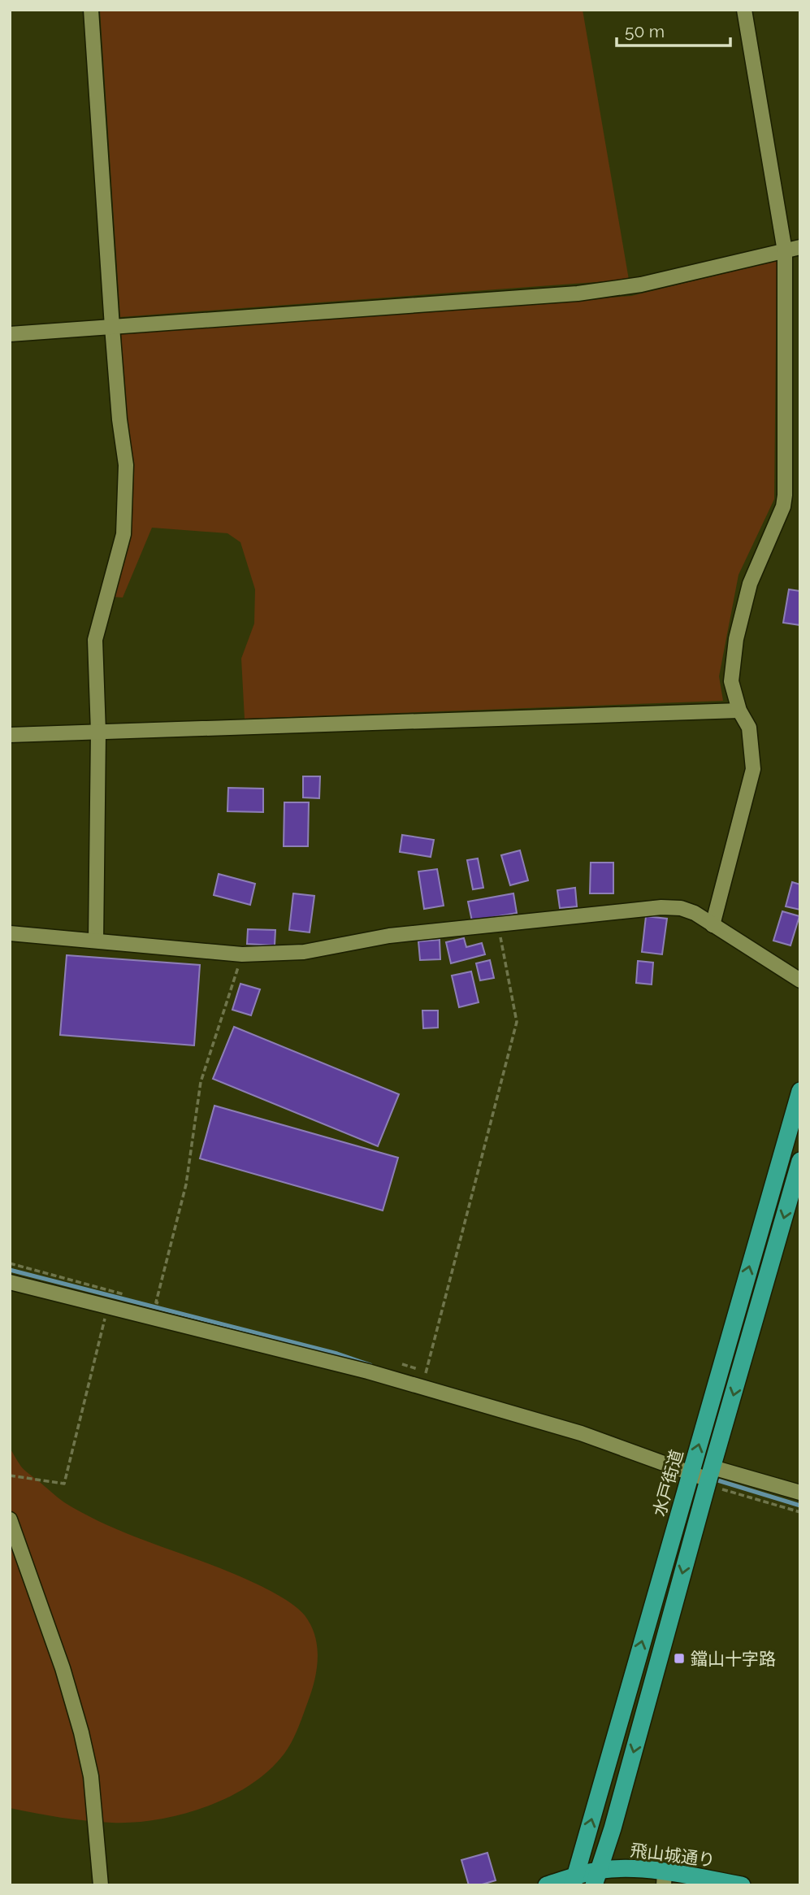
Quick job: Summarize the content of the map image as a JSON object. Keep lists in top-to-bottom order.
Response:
{
  "streets": {
    "highway": ["水戸街道", "飛山城通り"]
  },
  "crossings": [
    ["水戸街道", "飛山城通り"]
  ],
  "places": {
    "transit": ["鐺山十字路"]
  },
  "scale_bar": "50 m"
}
